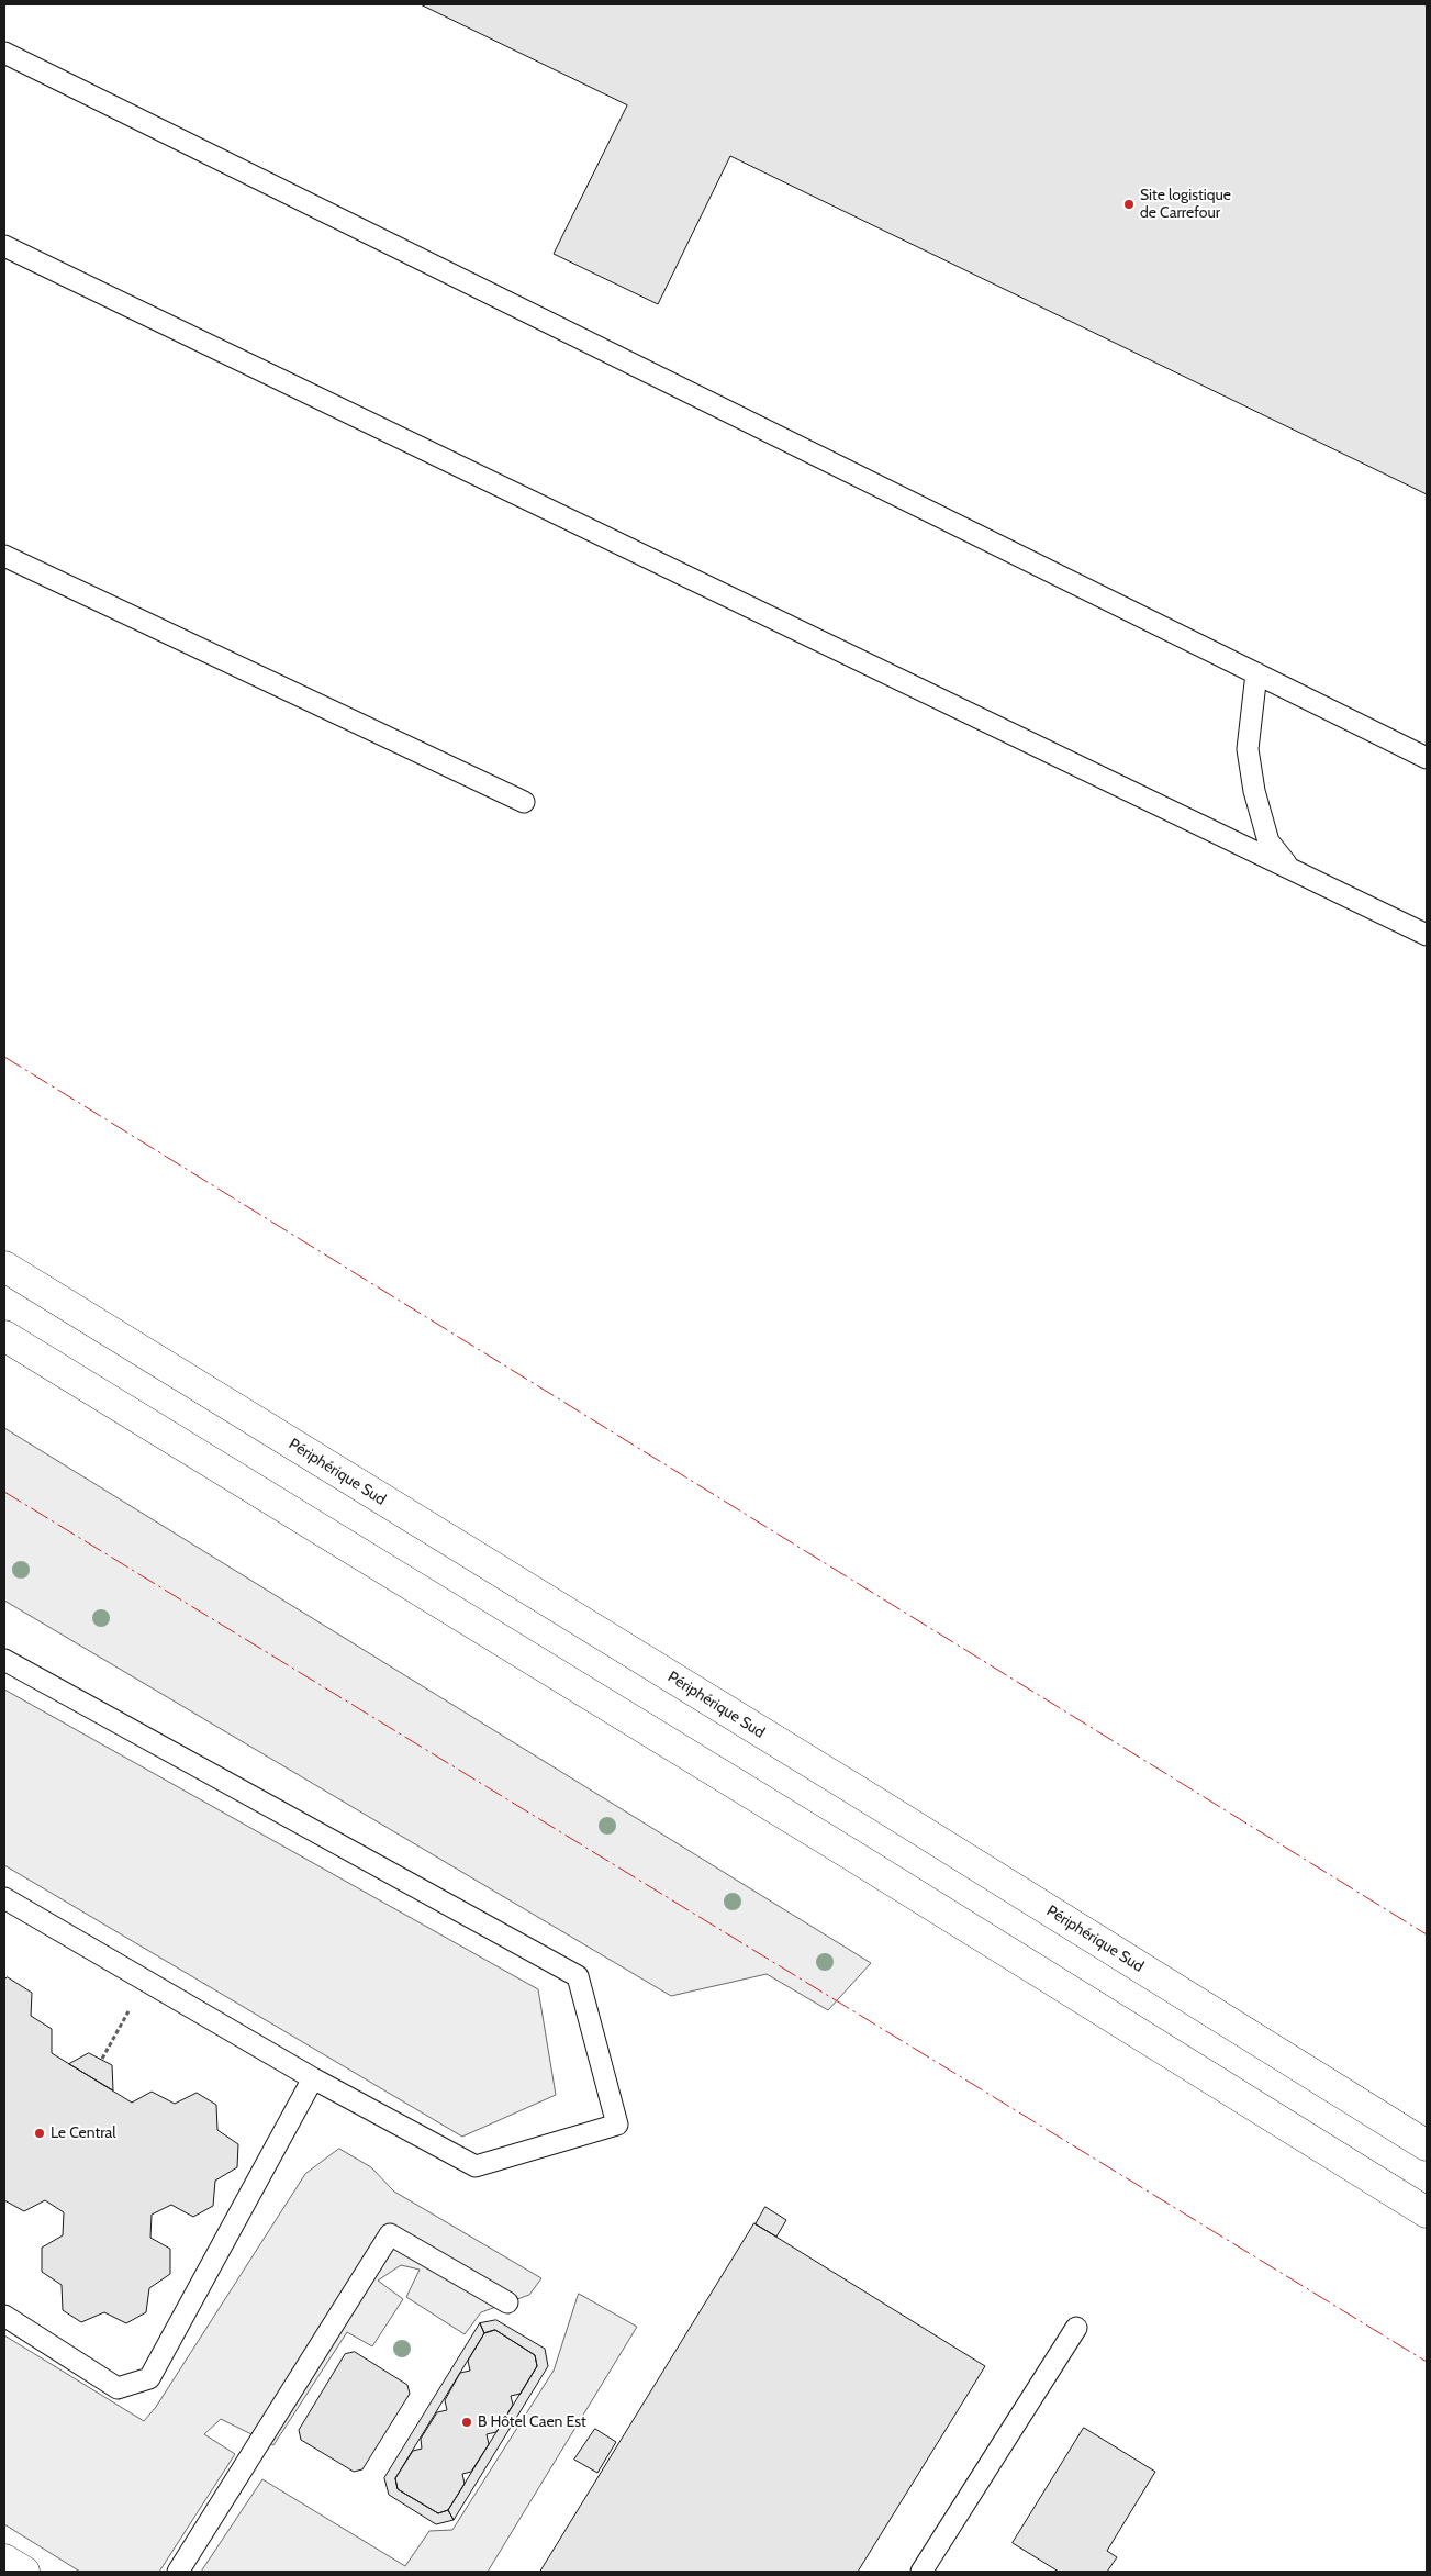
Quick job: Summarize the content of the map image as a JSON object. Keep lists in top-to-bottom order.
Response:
{
  "streets": {
    "main road": ["Périphérique Sud"]
  },
  "places": ["Site logistique de Carrefour", "Le Central", "B Hôtel Caen Est"]
}
